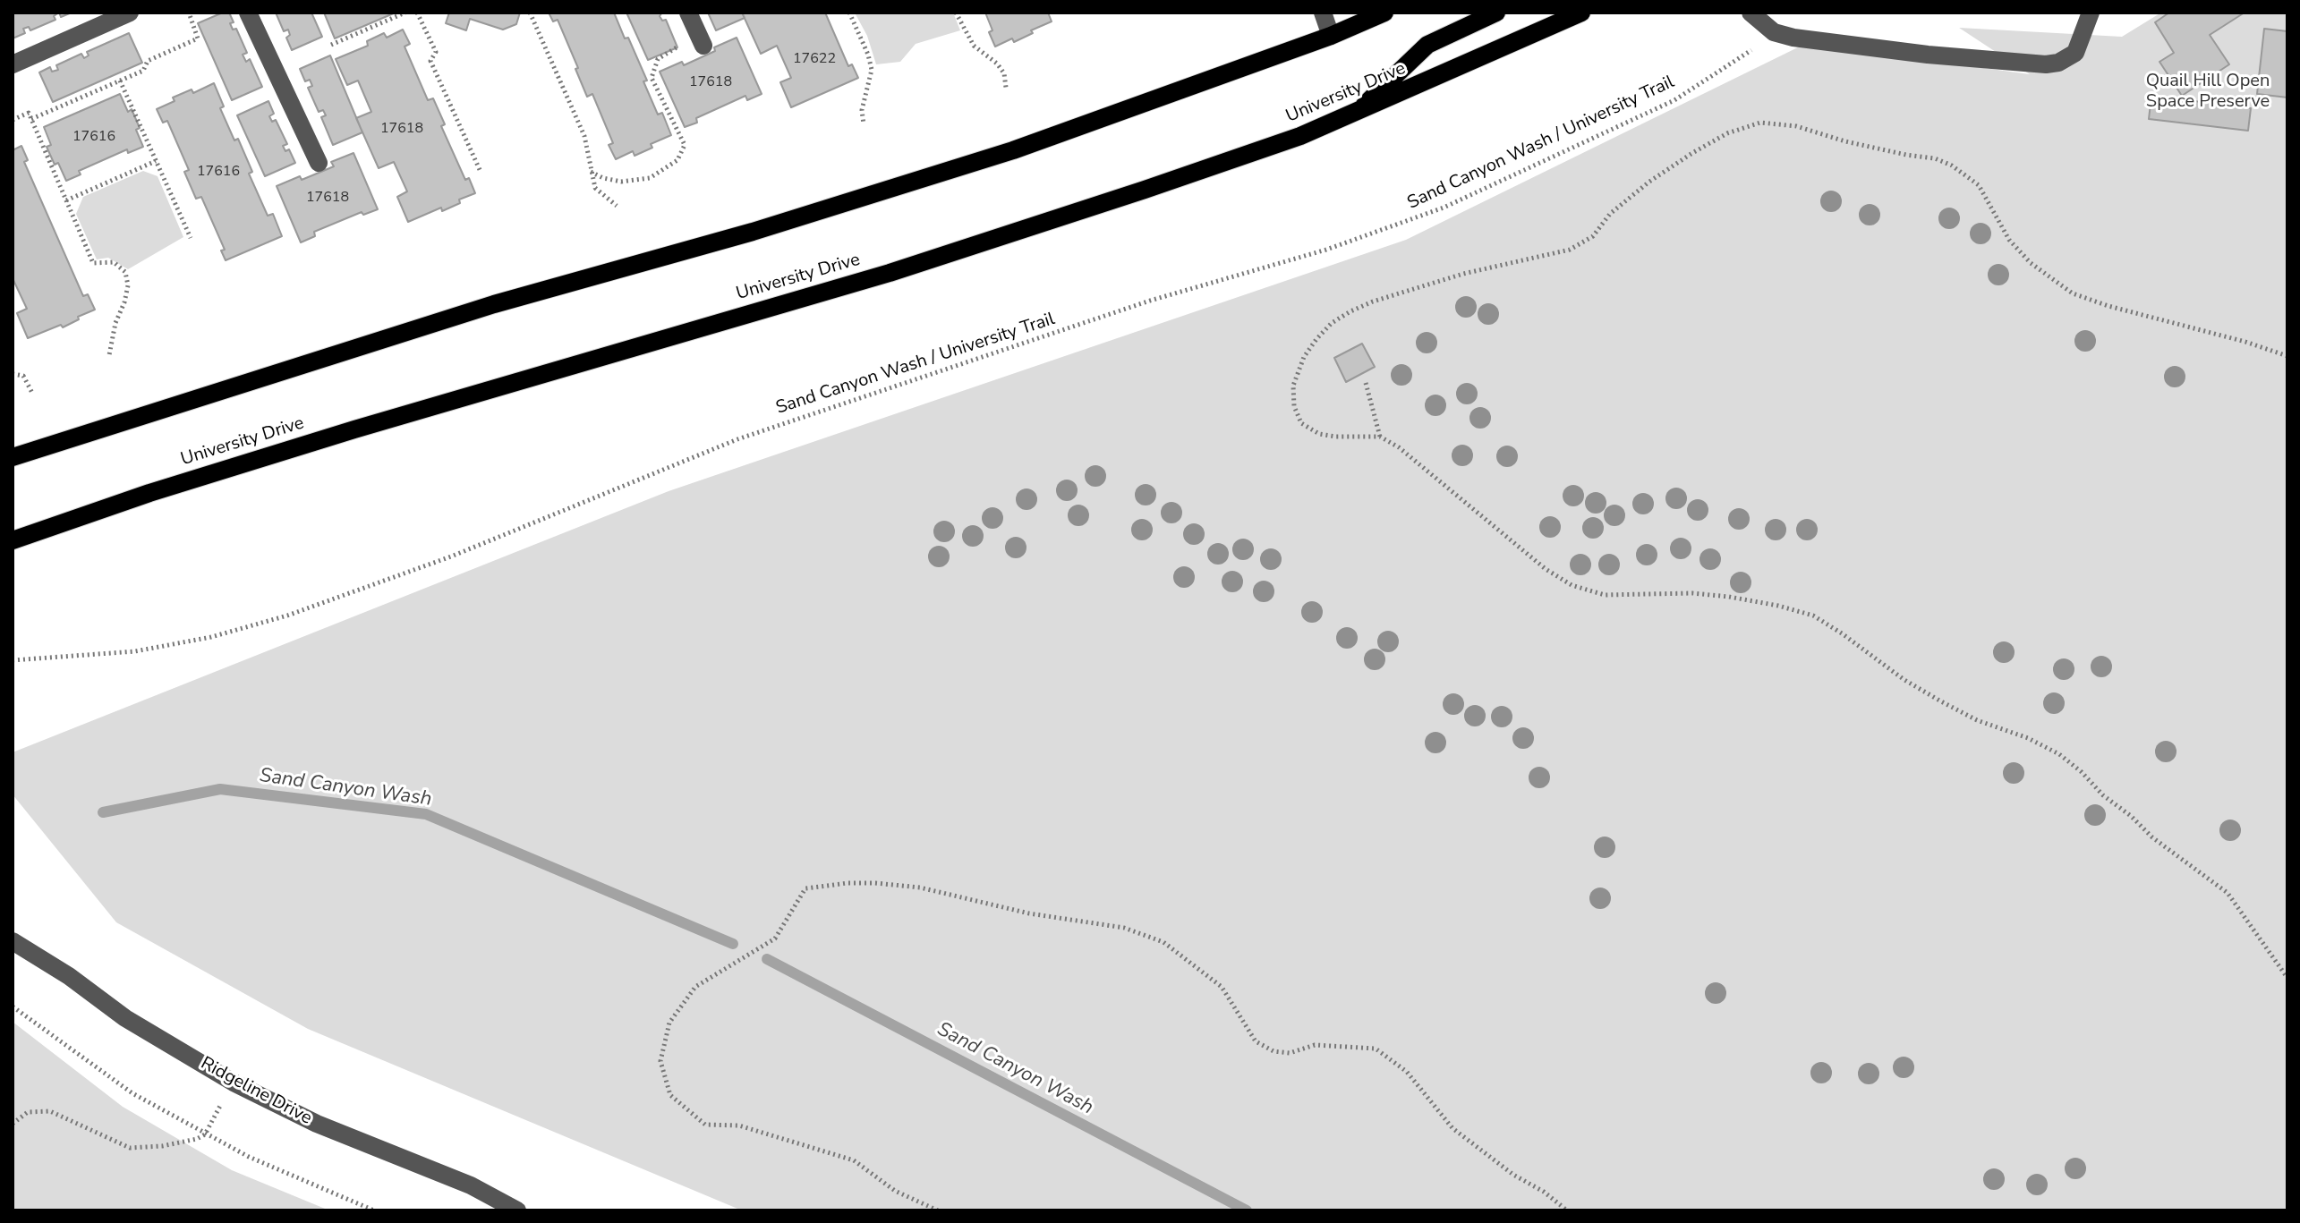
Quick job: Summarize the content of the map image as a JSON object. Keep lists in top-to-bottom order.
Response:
{
  "streets": {
    "main road": ["University Drive"],
    "street": ["Ridgeline Drive"],
    "path": ["Sand Canyon Wash / University Trail"]
  },
  "water": ["Sand Canyon Wash"],
  "parks": ["Quail Hill Open Space Preserve"],
  "house_numbers": [
    "17622",
    "17618",
    "17618",
    "17616",
    "17616",
    "17618"
  ]
}
